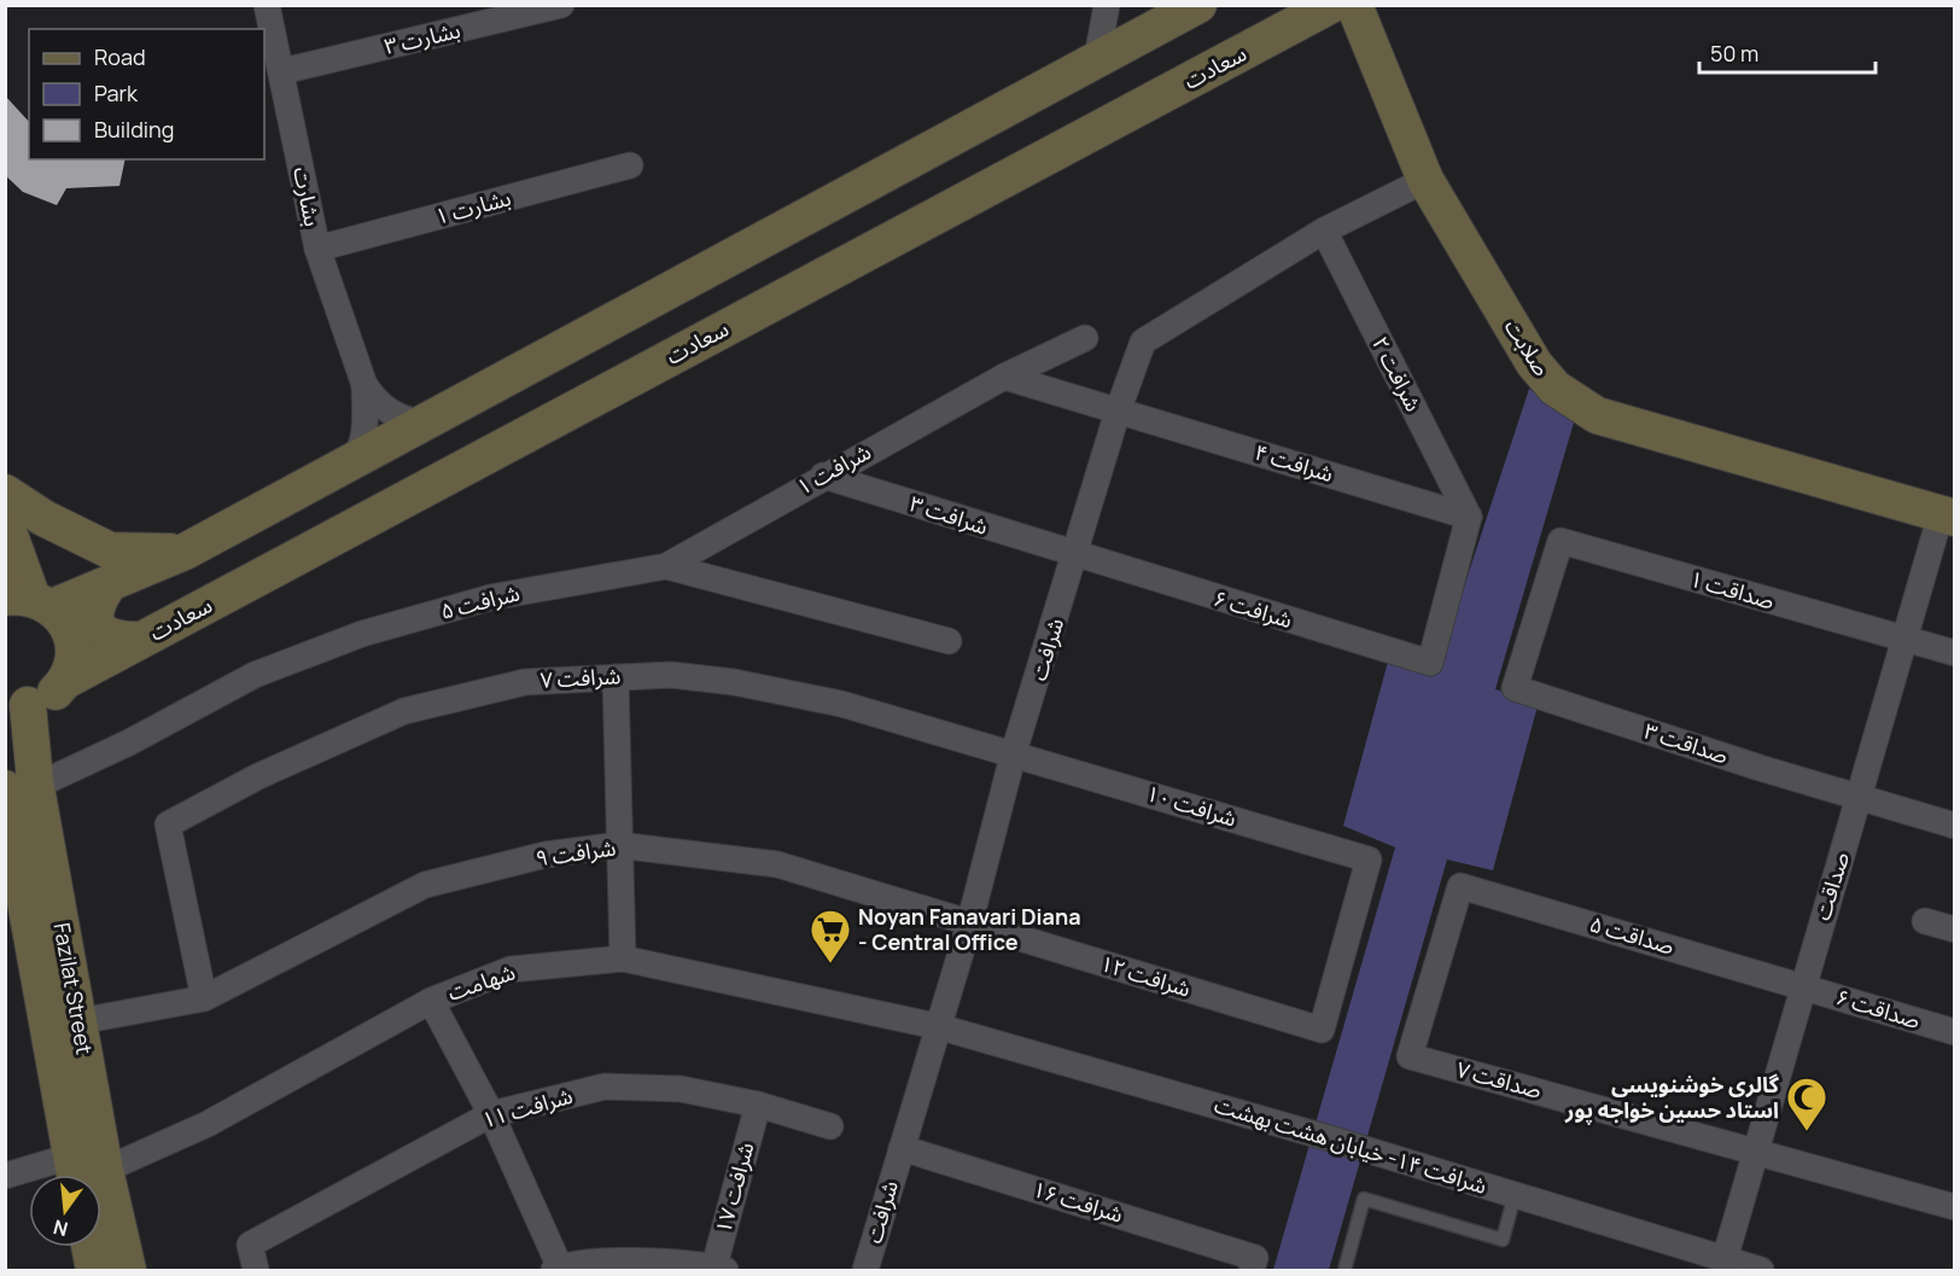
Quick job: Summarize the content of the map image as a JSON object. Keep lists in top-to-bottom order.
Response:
{
  "streets": {
    "street": [
      "بشارت ۳",
      "سعادت",
      "بشارت",
      "بشارت ۱",
      "صلابت",
      "شرافت ۲",
      "شرافت ۴",
      "شرافت ۱",
      "شرافت ۳",
      "صداقت ۱",
      "شرافت ۵",
      "شرافت ۶",
      "شرافت",
      "شرافت ۷",
      "صداقت ۳",
      "شرافت ۱۰",
      "شرافت ۹",
      "صداقت",
      "صداقت ۵",
      "شرافت ۱۲",
      "شهامت",
      "Fazilat Street",
      "صداقت ۶",
      "صداقت ۷",
      "شرافت ۱۱",
      "شرافت ۱۴- خیابان هشت بهشت",
      "شرافت ۱۷",
      "شرافت ۱۶"
    ]
  },
  "crossings": [
    ["بشارت ۳", "بشارت"],
    ["سعادت", "Fazilat Street"],
    ["بشارت", "بشارت ۱"],
    ["صلابت", "شرافت"],
    ["صلابت", "صداقت"],
    ["شرافت ۲", "شرافت ۴"],
    ["شرافت ۲", "شرافت ۶"],
    ["شرافت ۲", "شرافت"],
    ["شرافت ۴", "شرافت ۶"],
    ["شرافت ۴", "شرافت"],
    ["شرافت ۱", "شرافت ۳"],
    ["شرافت ۱", "شرافت ۵"],
    ["شرافت ۳", "شرافت ۶"],
    ["شرافت ۳", "شرافت"],
    ["صداقت ۱", "صداقت ۳"],
    ["صداقت ۱", "صداقت"],
    ["شرافت ۵", "Fazilat Street"],
    ["شرافت ۶", "شرافت"],
    ["شرافت", "شرافت ۷"],
    ["شرافت", "شرافت ۱۰"],
    ["شرافت", "شرافت ۹"],
    ["شرافت", "شرافت ۱۲"],
    ["شرافت", "شهامت"],
    ["شرافت", "شرافت ۱۴- خیابان هشت بهشت"],
    ["شرافت", "شرافت ۱۶"],
    ["شرافت ۷", "شرافت ۱۰"],
    ["شرافت ۷", "شرافت ۹"],
    ["صداقت ۳", "صداقت"],
    ["شرافت ۱۰", "شرافت ۱۲"],
    ["شرافت ۹", "شرافت ۱۲"],
    ["شرافت ۹", "Fazilat Street"],
    ["صداقت", "صداقت ۵"],
    ["صداقت", "صداقت ۶"],
    ["صداقت", "صداقت ۷"],
    ["صداقت", "شرافت ۱۴- خیابان هشت بهشت"],
    ["صداقت ۵", "صداقت ۶"],
    ["صداقت ۵", "صداقت ۷"],
    ["شهامت", "Fazilat Street"],
    ["شهامت", "شرافت ۱۴- خیابان هشت بهشت"],
    ["شرافت ۱۱", "شرافت ۱۷"]
  ],
  "places": {
    "supermarket": ["Noyan Fanavari Diana - Central Office"],
    "mosque": ["گالری خوشنویسی استاد حسین خواجه پور"]
  },
  "legend": ["Road", "Park", "Building"],
  "scale_bar": "50 m",
  "north": "bottom"
}
